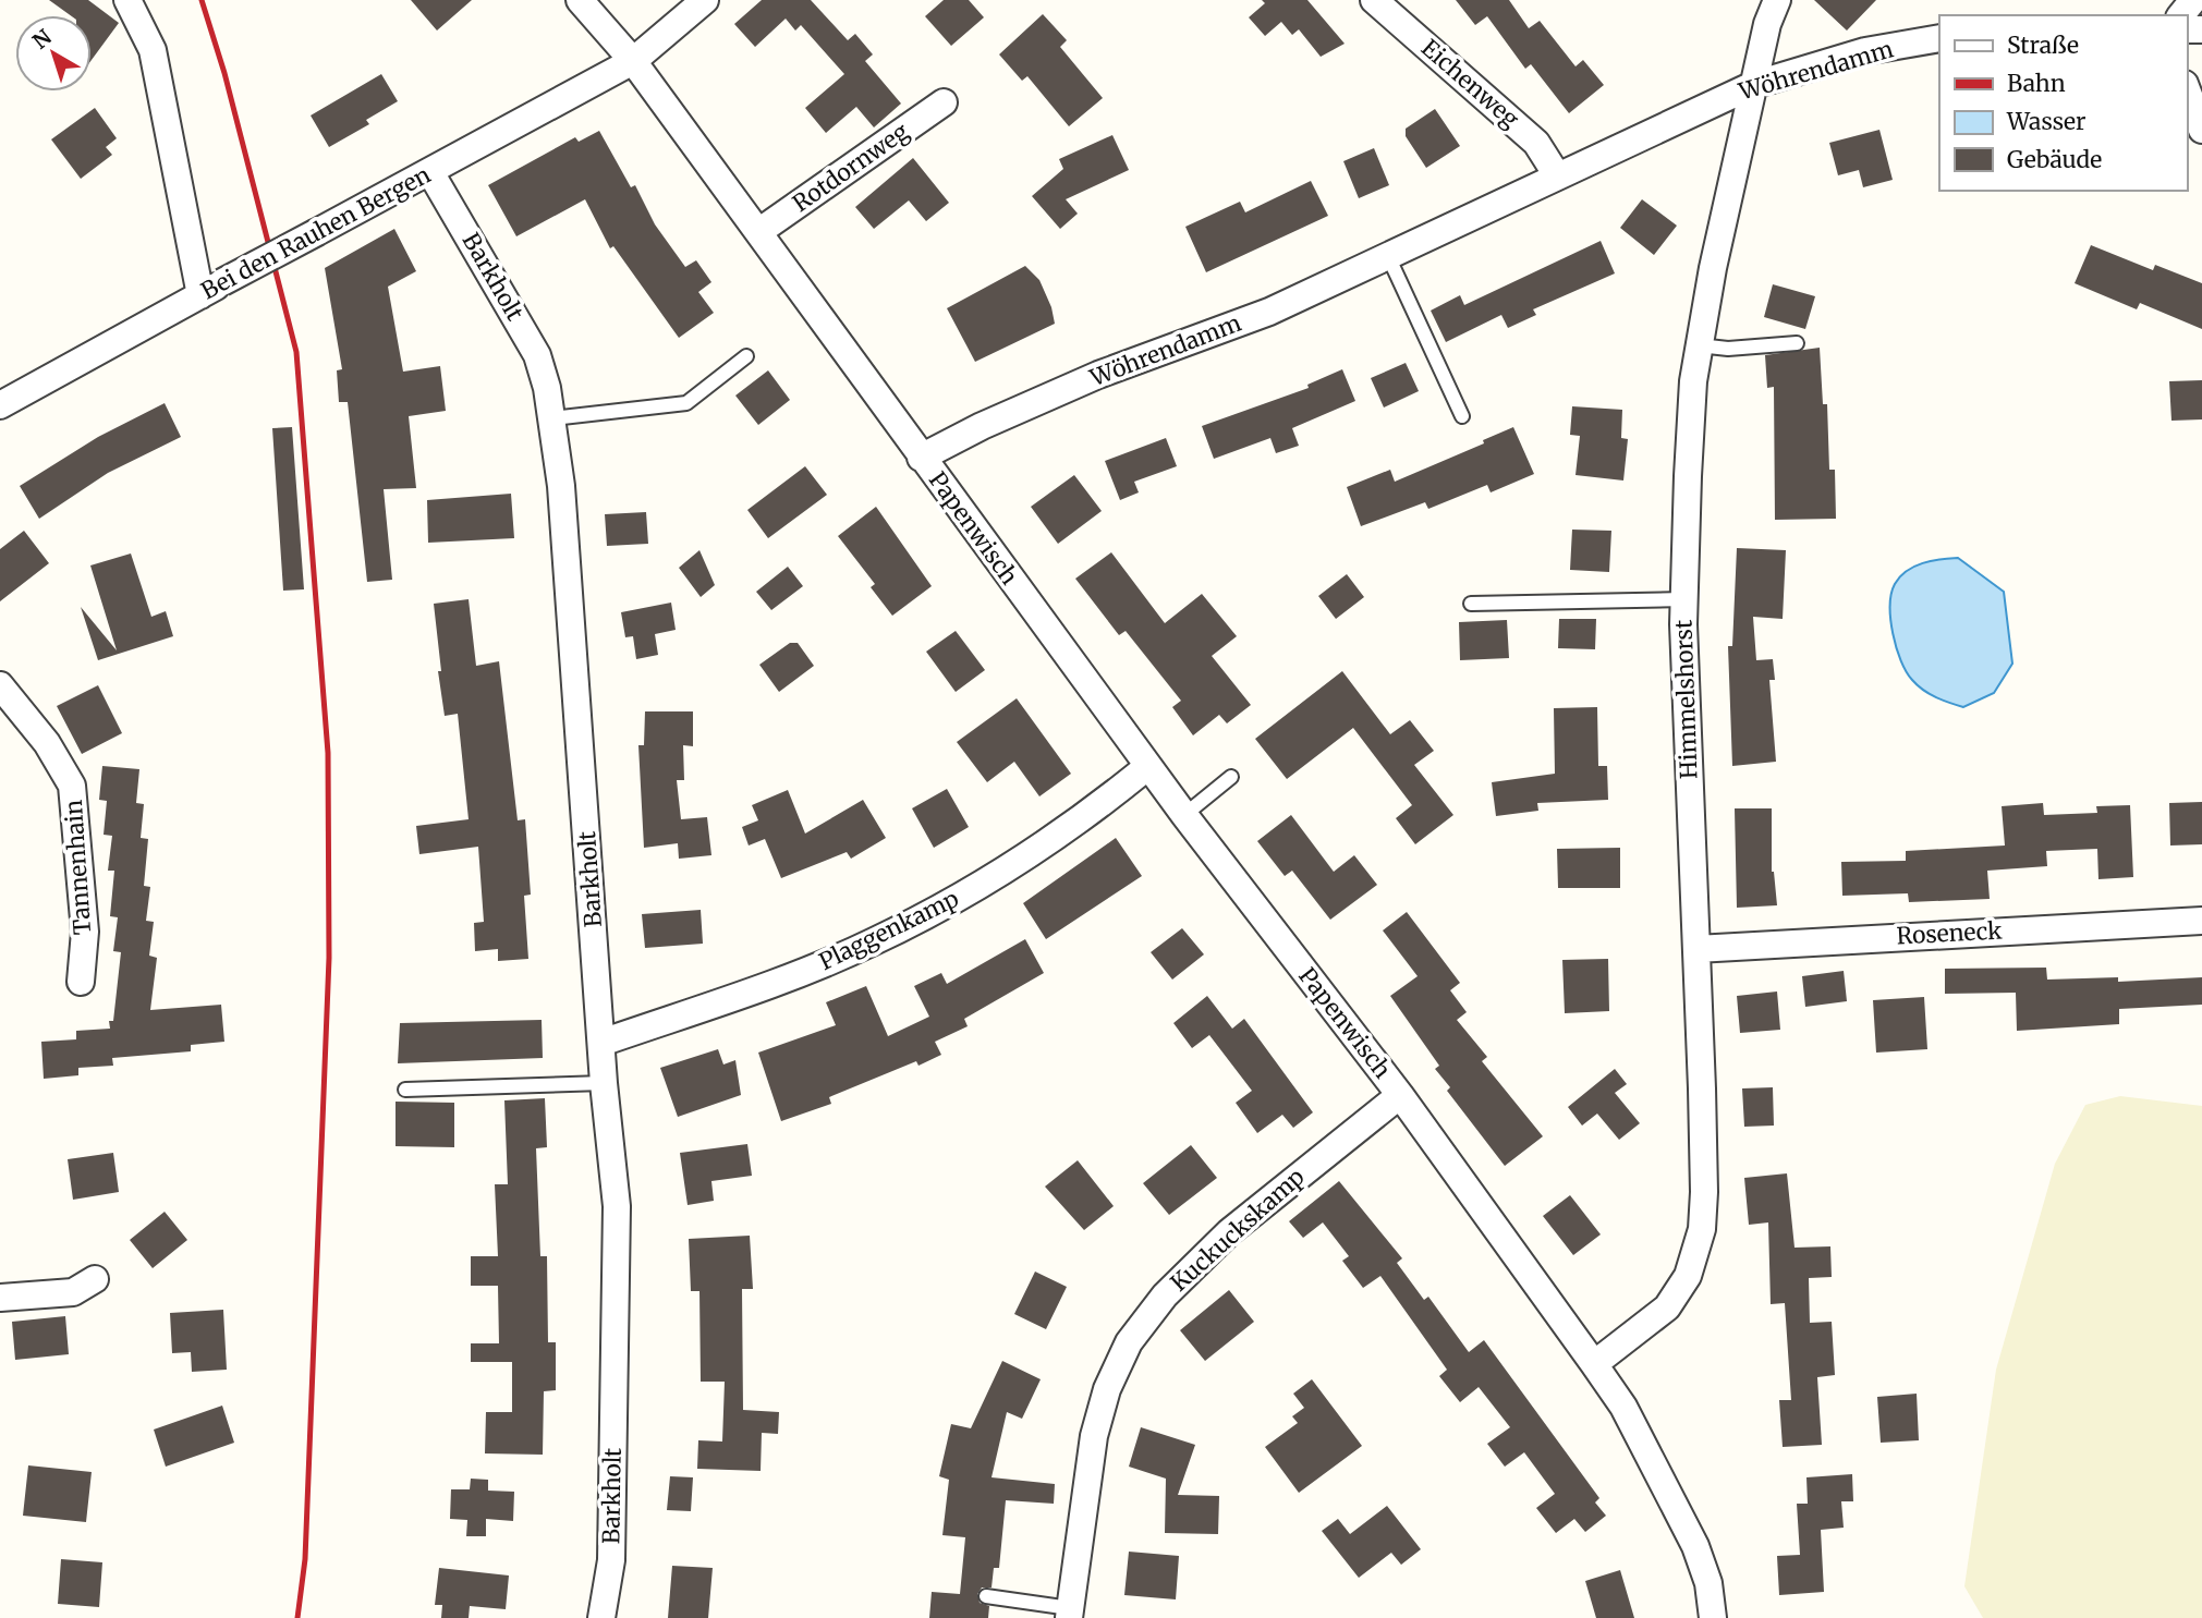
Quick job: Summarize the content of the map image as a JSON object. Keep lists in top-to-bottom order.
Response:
{
  "streets": {
    "street": [
      "Wöhrendamm",
      "Eichenweg",
      "Rotdornweg",
      "Bei den Rauhen Bergen",
      "Barkholt",
      "Papenwisch",
      "Himmelshorst",
      "Tannenhain",
      "Plaggenkamp",
      "Roseneck",
      "Kuckuckskamp"
    ]
  },
  "crossings": [
    ["Wöhrendamm", "Eichenweg"],
    ["Wöhrendamm", "Papenwisch"],
    ["Wöhrendamm", "Himmelshorst"],
    ["Bei den Rauhen Bergen", "Barkholt"],
    ["Barkholt", "Plaggenkamp"],
    ["Papenwisch", "Himmelshorst"],
    ["Papenwisch", "Plaggenkamp"],
    ["Papenwisch", "Kuckuckskamp"],
    ["Himmelshorst", "Roseneck"]
  ],
  "legend": [
    "Straße",
    "Bahn",
    "Wasser",
    "Gebäude"
  ],
  "north": "top left"
}
